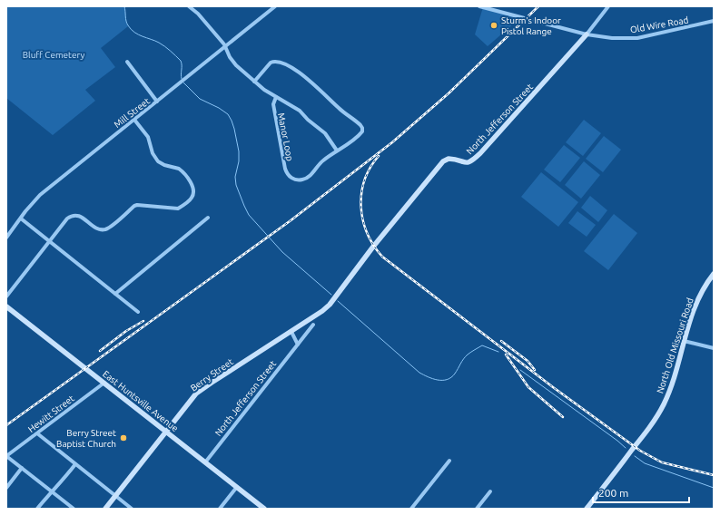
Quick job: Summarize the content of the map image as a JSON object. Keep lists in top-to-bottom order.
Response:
{
  "streets": {
    "street": [
      "Old Wire Road",
      "Mill Street",
      "North Jefferson Street",
      "Manor Loop",
      "North Old Missouri Road",
      "Berry Street",
      "East Huntsville Avenue",
      "Hewitt Street"
    ]
  },
  "crossings": [
    ["Old Wire Road", "North Jefferson Street"],
    ["North Jefferson Street", "Berry Street"],
    ["North Jefferson Street", "East Huntsville Avenue"],
    ["Berry Street", "East Huntsville Avenue"],
    ["East Huntsville Avenue", "Hewitt Street"]
  ],
  "parks": ["Bluff Cemetery"],
  "places": ["Sturm's Indoor Pistol Range", "Berry Street Baptist Church"],
  "scale_bar": "200 m"
}
